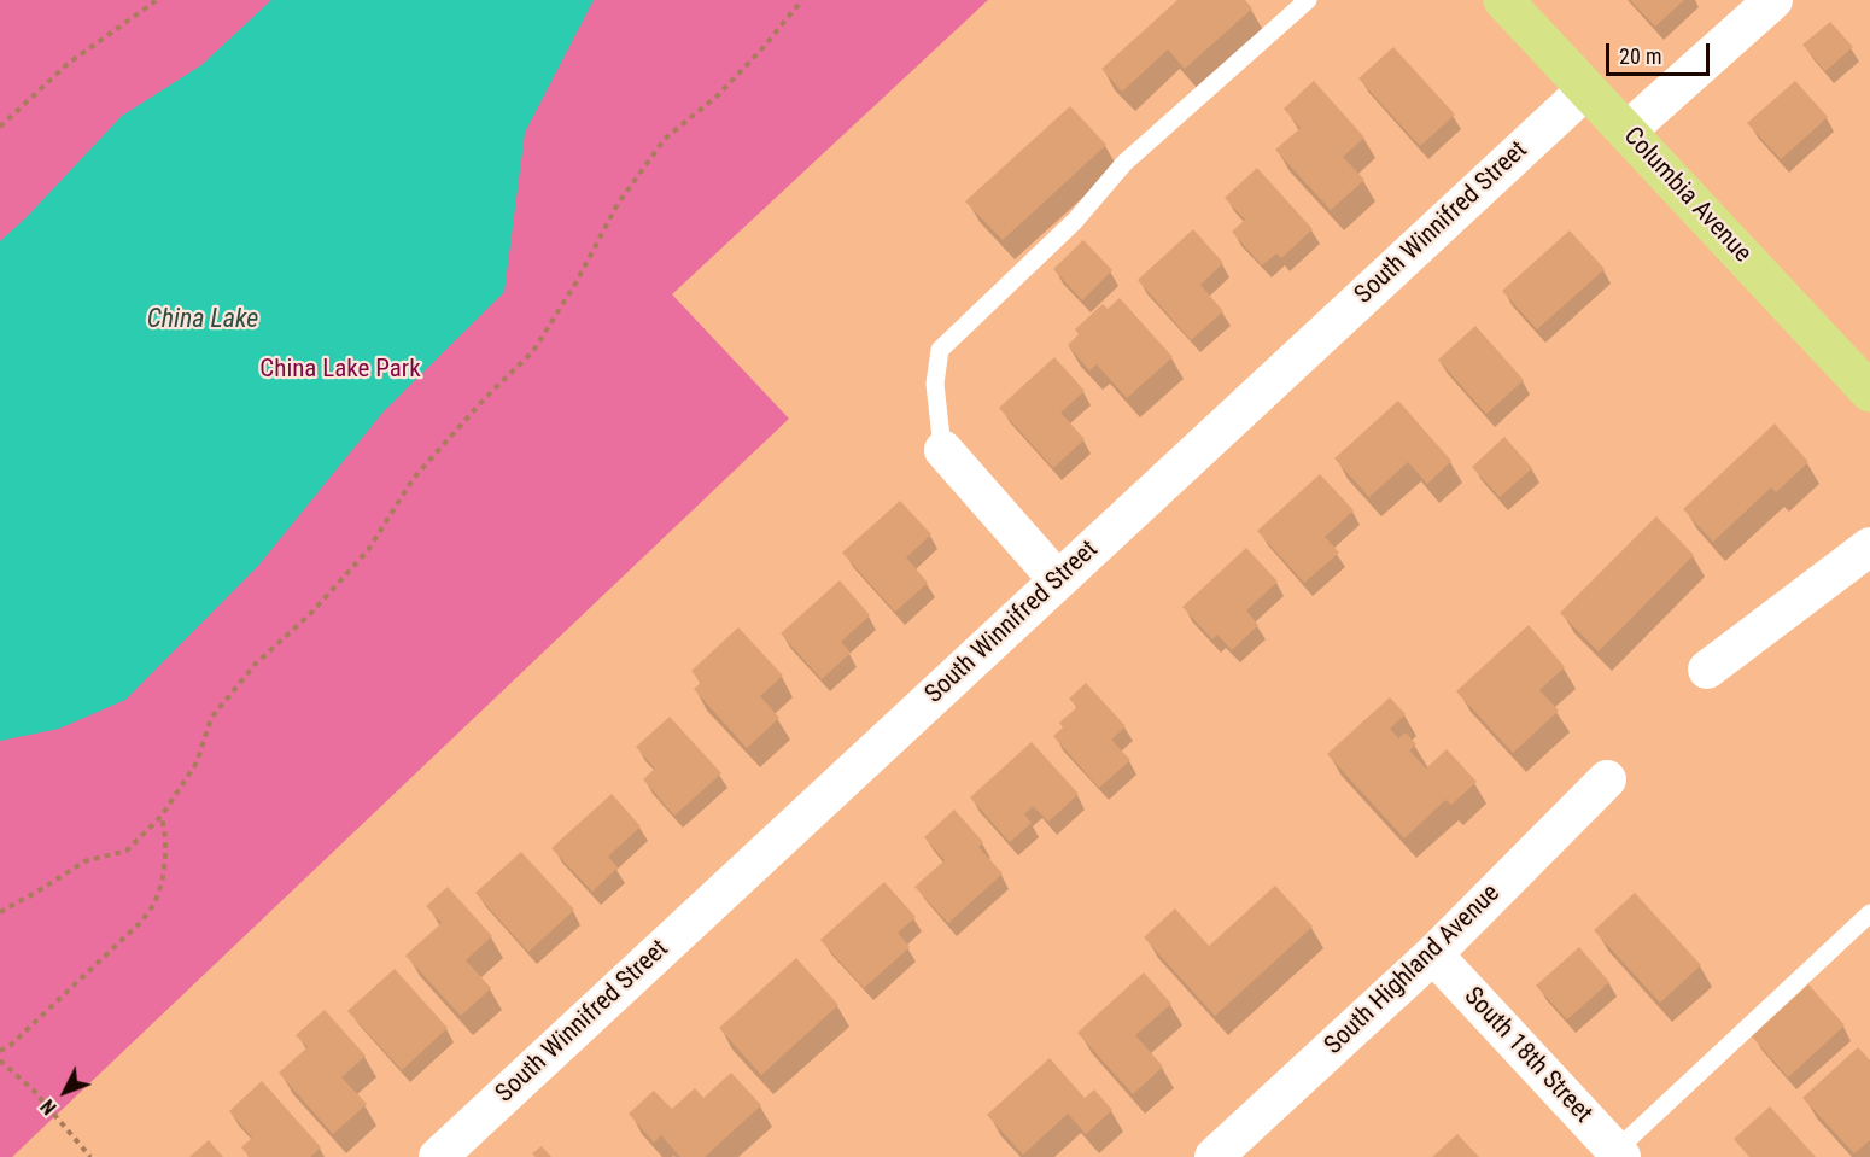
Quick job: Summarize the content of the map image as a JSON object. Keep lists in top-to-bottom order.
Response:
{
  "streets": {
    "main road": ["Columbia Avenue"],
    "street": ["South Winnifred Street", "South Highland Avenue", "South 18th Street"]
  },
  "crossings": [
    ["Columbia Avenue", "South Winnifred Street"],
    ["South Highland Avenue", "South 18th Street"]
  ],
  "water": ["China Lake"],
  "parks": ["China Lake Park"],
  "scale_bar": "20 m",
  "north": "bottom left"
}
